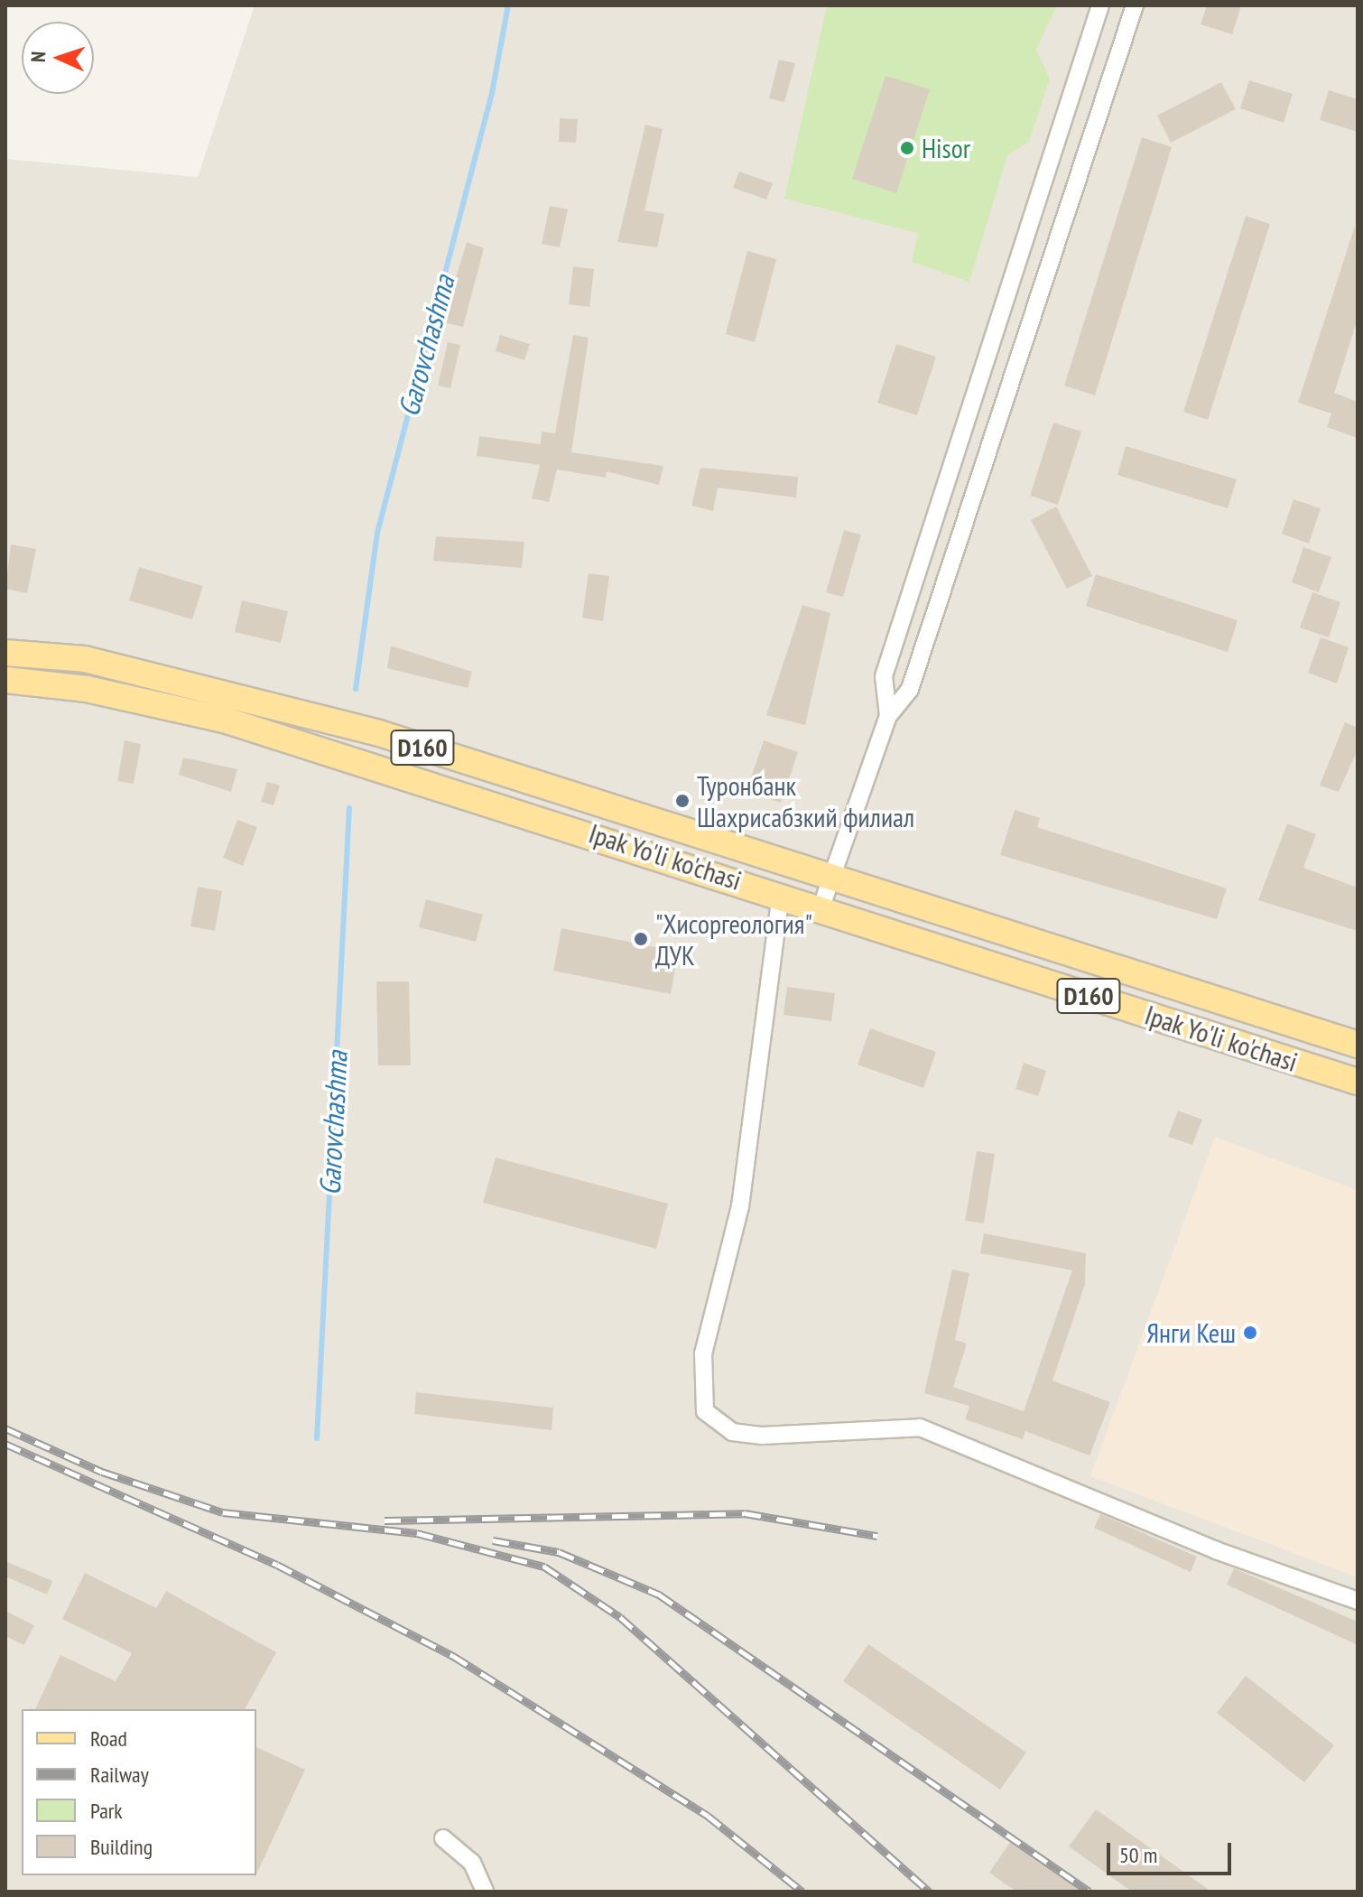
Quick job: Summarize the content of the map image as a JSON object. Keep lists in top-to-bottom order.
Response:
{
  "streets": {
    "main road": ["D160", "Ipak Yo'li ko'chasi"]
  },
  "water": ["Garovchashma"],
  "places": [
    "Hisor",
    "Туронбанк Шахрисабзкий филиал",
    "\"Хисоргеология\" ДУК",
    "Янги Кеш"
  ],
  "legend": [
    "Road",
    "Railway",
    "Park",
    "Building"
  ],
  "scale_bar": "50 m",
  "north": "left"
}
